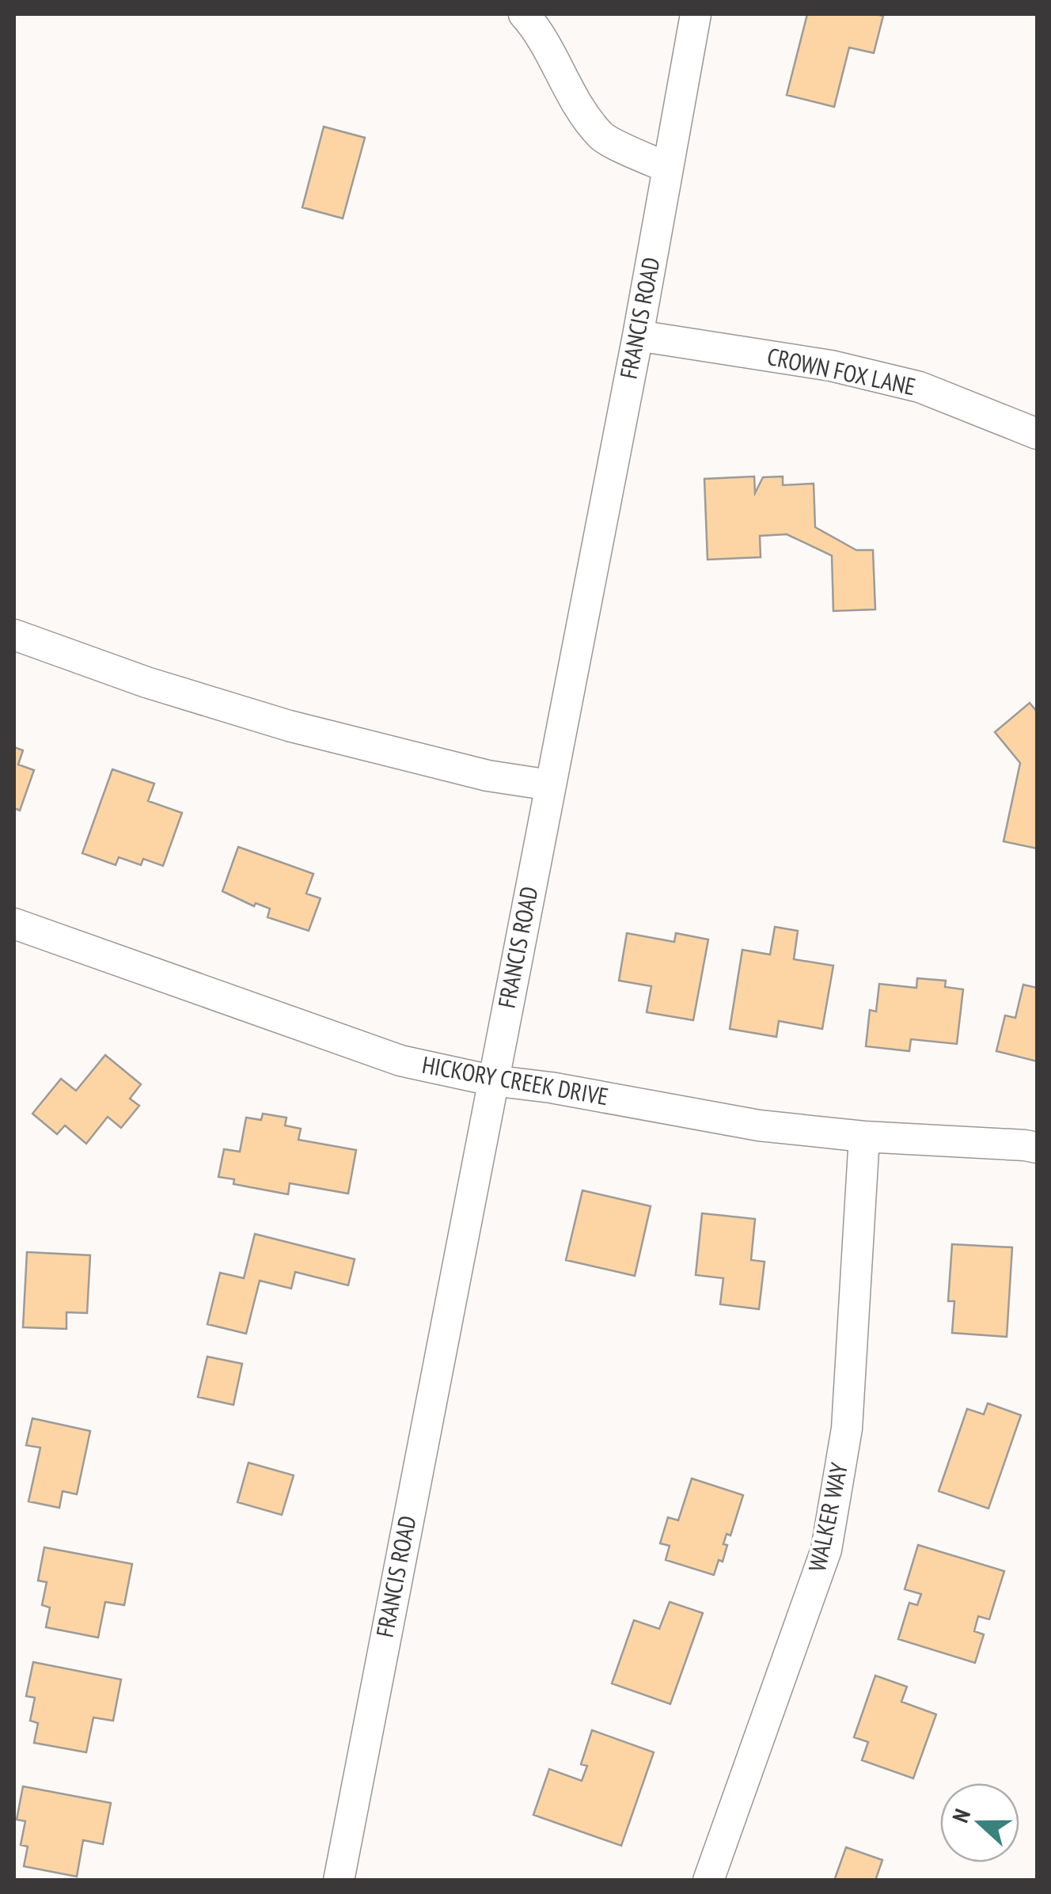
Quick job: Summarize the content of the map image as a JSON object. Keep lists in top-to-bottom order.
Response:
{
  "streets": {
    "street": [
      "FRANCIS ROAD",
      "CROWN FOX LANE",
      "HICKORY CREEK DRIVE",
      "WALKER WAY"
    ]
  },
  "crossings": [
    ["FRANCIS ROAD", "CROWN FOX LANE"],
    ["FRANCIS ROAD", "HICKORY CREEK DRIVE"],
    ["HICKORY CREEK DRIVE", "WALKER WAY"]
  ],
  "north": "left"
}
